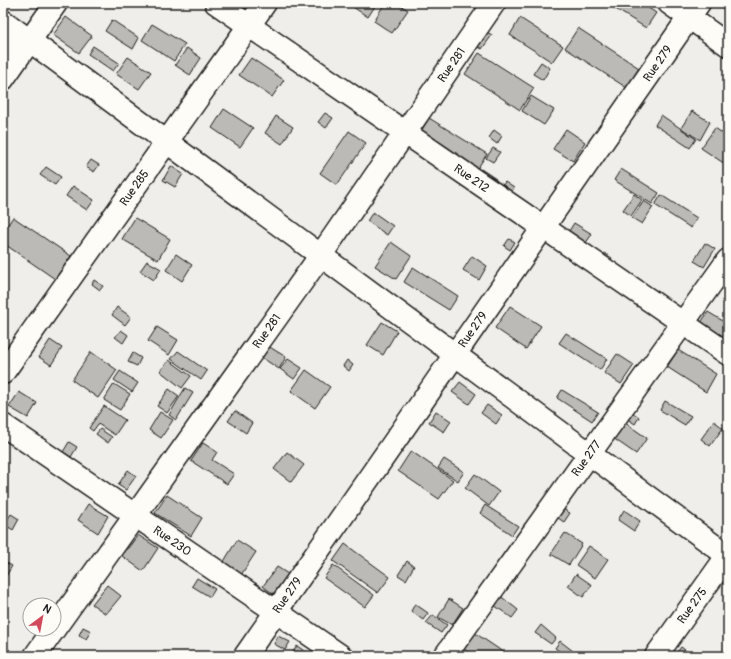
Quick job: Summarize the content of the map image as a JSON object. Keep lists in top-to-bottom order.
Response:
{
  "streets": {
    "street": [
      "Rue 279",
      "Rue 281",
      "Rue 212",
      "Rue 285",
      "Rue 277",
      "Rue 230",
      "Rue 275"
    ]
  },
  "crossings": [
    ["Rue 279", "Rue 212"],
    ["Rue 279", "Rue 230"],
    ["Rue 281", "Rue 212"],
    ["Rue 281", "Rue 230"],
    ["Rue 212", "Rue 285"],
    ["Rue 212", "Rue 277"]
  ],
  "north": "top right"
}
